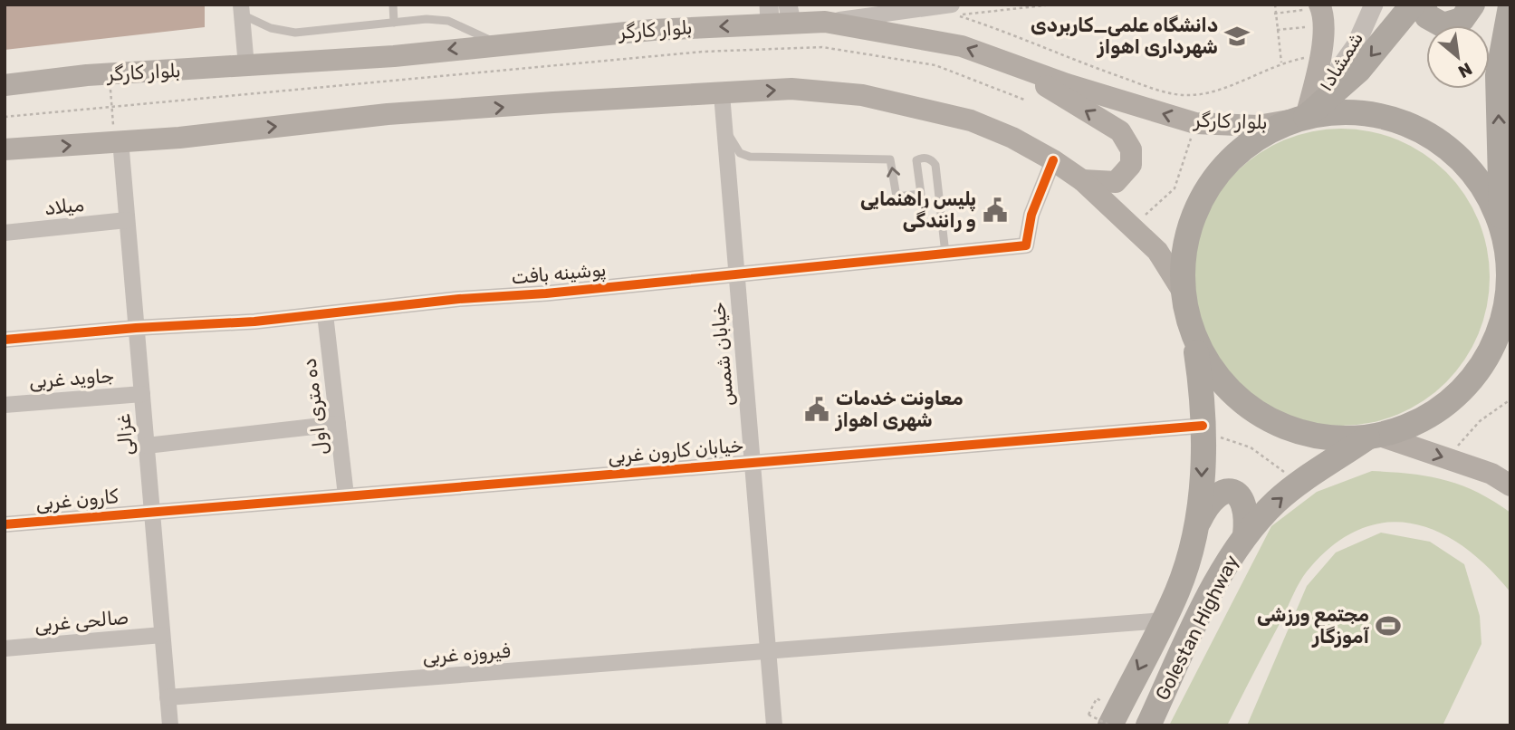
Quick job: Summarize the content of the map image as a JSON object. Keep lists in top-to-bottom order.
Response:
{
  "streets": {
    "highway": ["Golestan Highway"],
    "main road": ["بلوار کارگر"],
    "street": [
      "شمشاد۱",
      "میلاد",
      "پوشینه بافت",
      "خیابان شمس",
      "جاوید غربی",
      "ده متری اول",
      "غزالی",
      "خیابان کارون غربی",
      "کارون غربی",
      "صالحی غربی",
      "فیروزه غربی"
    ]
  },
  "crossings": [
    ["بلوار کارگر", "شمشاد۱"],
    ["میلاد", "غزالی"],
    ["پوشینه بافت", "خیابان شمس"],
    ["پوشینه بافت", "ده متری اول"],
    ["پوشینه بافت", "غزالی"],
    ["خیابان شمس", "خیابان کارون غربی"],
    ["خیابان شمس", "فیروزه غربی"],
    ["جاوید غربی", "غزالی"],
    ["ده متری اول", "خیابان کارون غربی"],
    ["غزالی", "خیابان کارون غربی"],
    ["غزالی", "کارون غربی"],
    ["غزالی", "صالحی غربی"],
    ["غزالی", "فیروزه غربی"],
    ["خیابان کارون غربی", "کارون غربی"],
    ["خیابان کارون غربی", "Golestan Highway"],
    ["Golestan Highway", "فیروزه غربی"]
  ],
  "places": {
    "school or university": ["دانشگاه علمی_کاربردی شهرداری اهواز"],
    "public building": ["پلیس راهنمایی و رانندگی", "معاونت خدمات شهری اهواز"],
    "sports": ["مجتمع ورزشی آموزگار"]
  },
  "north": "bottom right"
}
